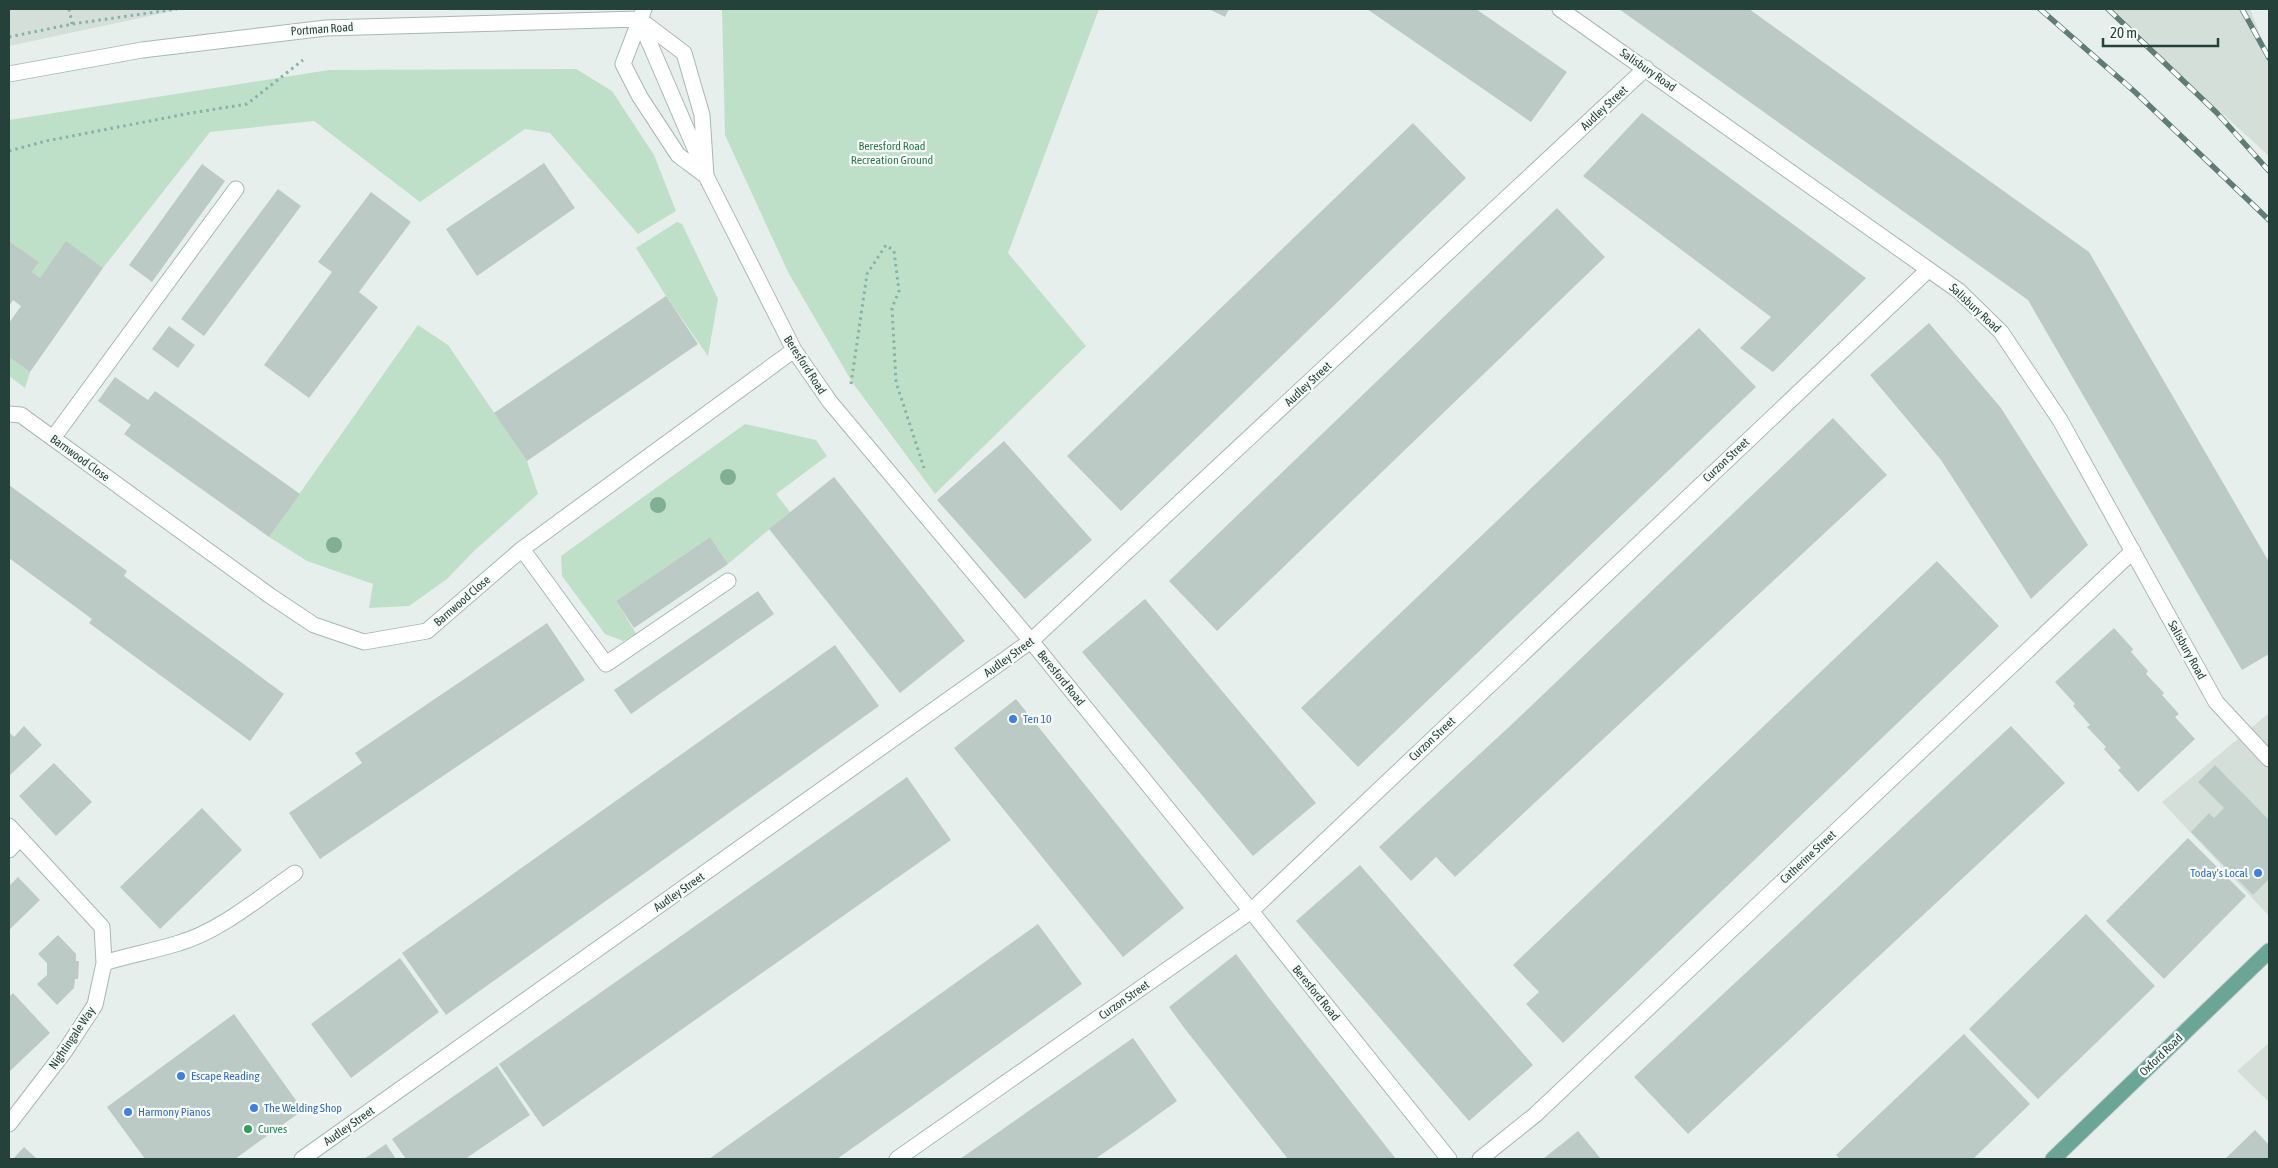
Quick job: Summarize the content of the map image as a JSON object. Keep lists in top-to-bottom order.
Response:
{
  "streets": {
    "main road": ["Oxford Road"],
    "street": [
      "Portman Road",
      "Salisbury Road",
      "Audley Street",
      "Beresford Road",
      "Barnwood Close",
      "Curzon Street",
      "Catherine Street",
      "Nightingale Way"
    ]
  },
  "crossings": [
    ["Portman Road", "Beresford Road"],
    ["Salisbury Road", "Audley Street"],
    ["Salisbury Road", "Curzon Street"],
    ["Salisbury Road", "Catherine Street"],
    ["Audley Street", "Beresford Road"],
    ["Beresford Road", "Barnwood Close"],
    ["Beresford Road", "Curzon Street"]
  ],
  "parks": ["Beresford Road Recreation Ground"],
  "places": [
    "Ten 10",
    "Today's Local",
    "Escape Reading",
    "The Welding Shop",
    "Harmony Pianos",
    "Curves"
  ],
  "scale_bar": "20 m"
}
